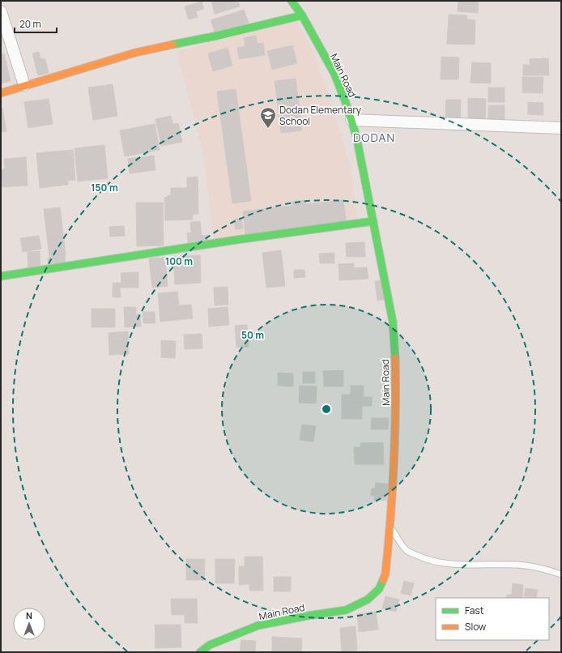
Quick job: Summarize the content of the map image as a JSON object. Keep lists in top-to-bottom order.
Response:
{
  "streets": {
    "street": ["Main Road"]
  },
  "districts": ["DODAN"],
  "places": {
    "school or university": ["Dodan Elementary School"]
  },
  "legend": ["Fast", "Slow"],
  "scale_bar": "20 m",
  "north": "top",
  "rings": ["150 m", "100 m", "50 m"]
}
